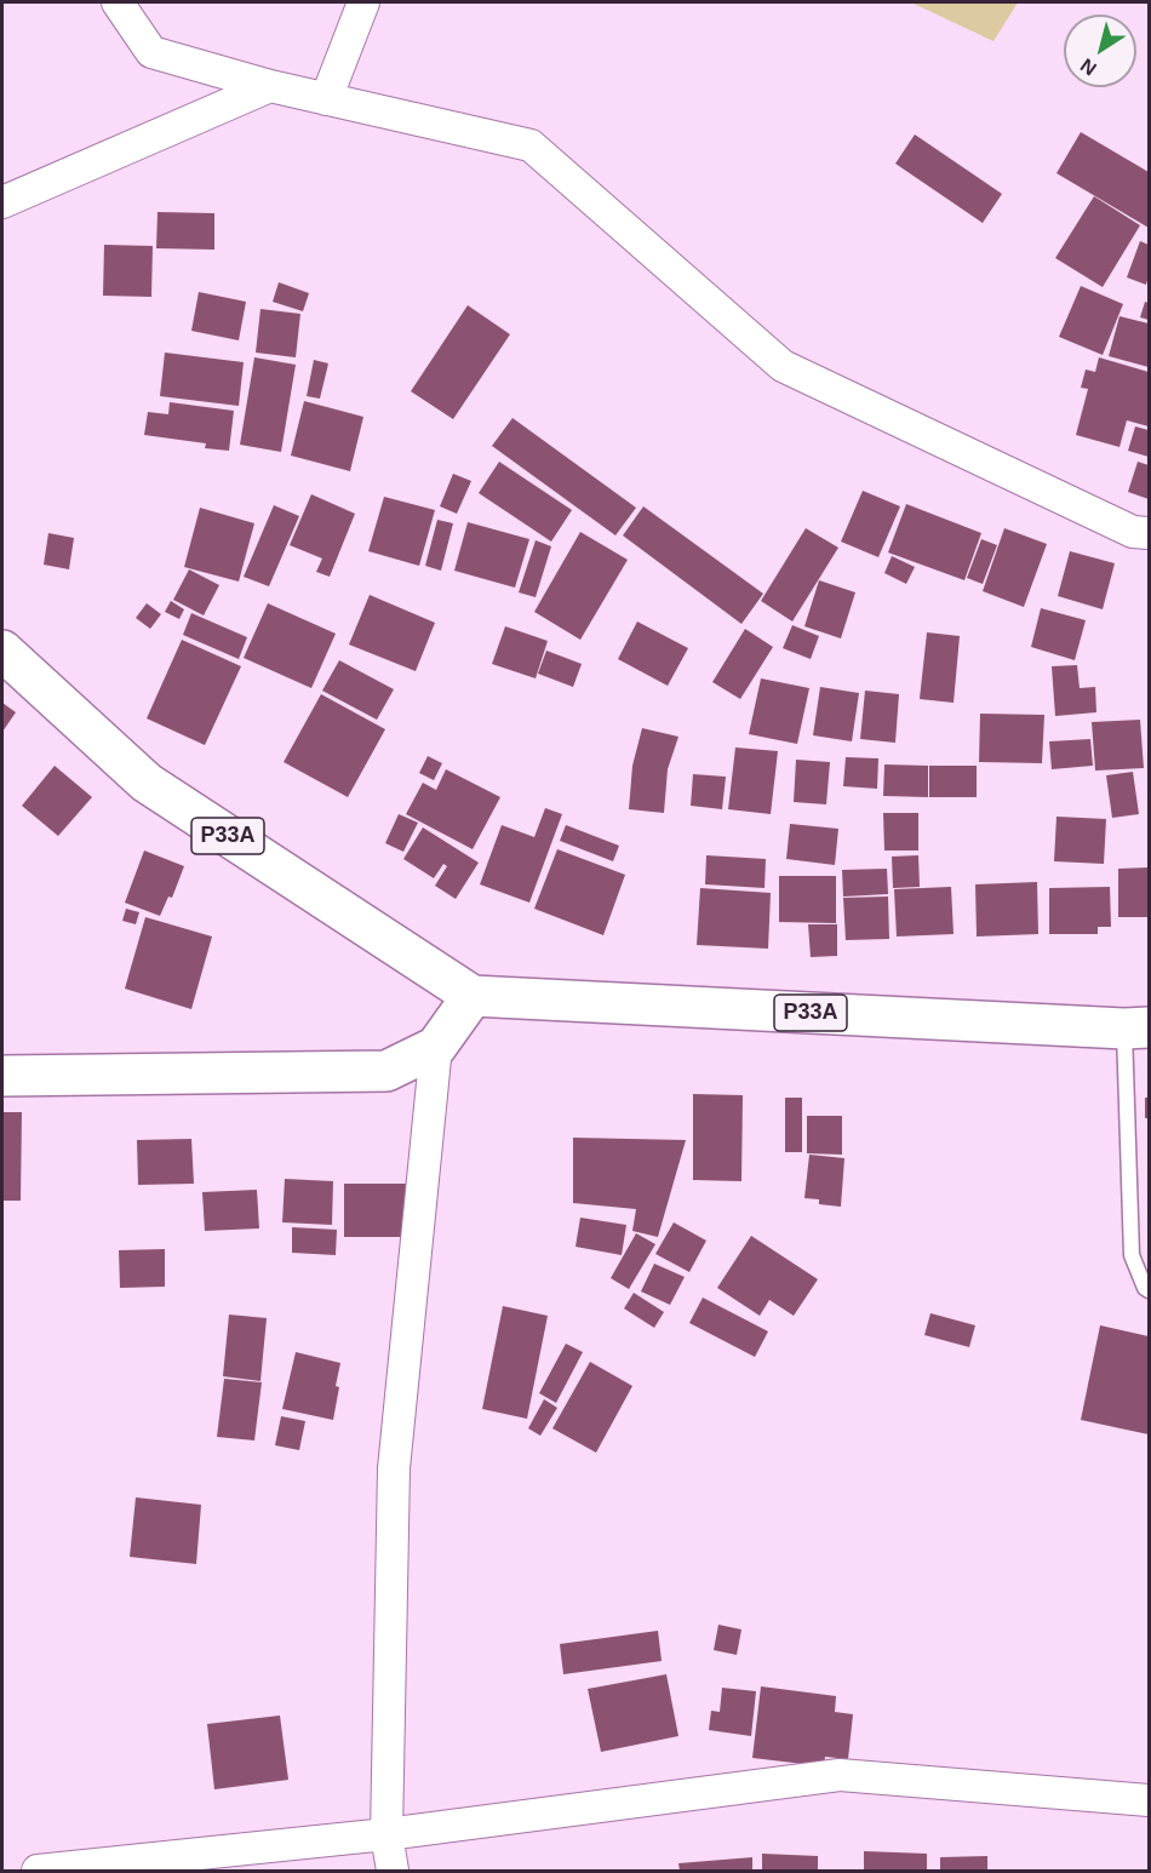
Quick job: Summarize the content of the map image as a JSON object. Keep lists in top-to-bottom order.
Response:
{
  "streets": {
    "main road": ["P33A"]
  },
  "north": "bottom left"
}
